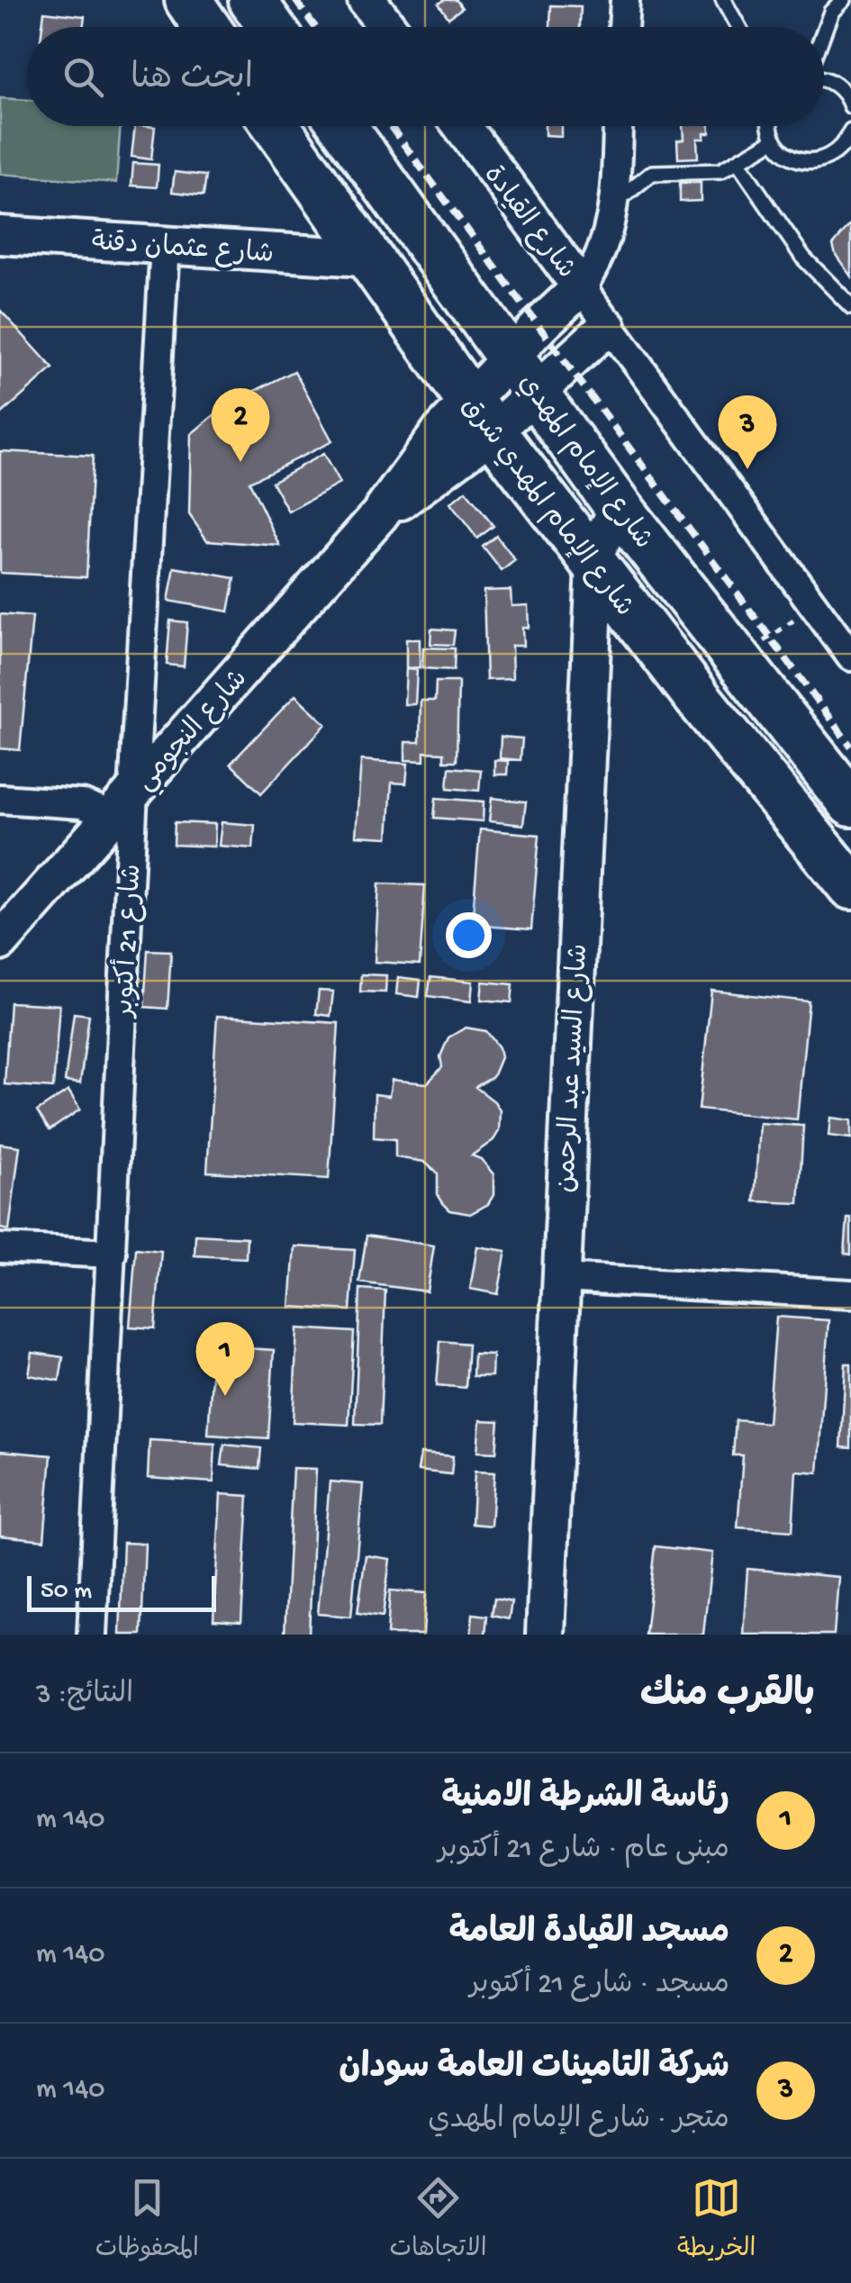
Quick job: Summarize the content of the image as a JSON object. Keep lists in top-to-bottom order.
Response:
{
  "streets": {
    "main road": ["شارع الإمام المهدي", "شارع الإمام المهدي شرق"],
    "street": [
      "شارع القيادة",
      "شارع عثمان دقنة",
      "شارع النجومي",
      "شارع 21 أكتوبر",
      "شارع السيد عبد الرحمن"
    ]
  },
  "crossings": [
    ["شارع عثمان دقنة", "شارع الإمام المهدي شرق"],
    ["شارع عثمان دقنة", "شارع 21 أكتوبر"],
    ["شارع الإمام المهدي", "شارع النجومي"],
    ["شارع الإمام المهدي", "شارع السيد عبد الرحمن"],
    ["شارع الإمام المهدي شرق", "شارع النجومي"],
    ["شارع الإمام المهدي شرق", "شارع السيد عبد الرحمن"],
    ["شارع النجومي", "شارع 21 أكتوبر"]
  ],
  "scale_bar": "50 m",
  "page": {
    "search": "ابحث هنا",
    "pins": ["2", "3", "1"],
    "scale": "50 m",
    "heading": ["بالقرب منك", "النتائج: 3"],
    "list": [
      {
        "mark": "1",
        "name": "رئاسة الشرطة الامنية",
        "note": "مبنى عام · شارع 21 أكتوبر",
        "value": "140 m"
      },
      {
        "mark": "2",
        "name": "مسجد القيادة العامة",
        "note": "مسجد · شارع 21 أكتوبر",
        "value": "140 m"
      },
      {
        "mark": "3",
        "name": "شركة التامينات العامة سودان",
        "note": "متجر · شارع الإمام المهدي",
        "value": "140 m"
      }
    ],
    "nav": ["الخريطة", "الاتجاهات", "المحفوظات"]
  }
}
